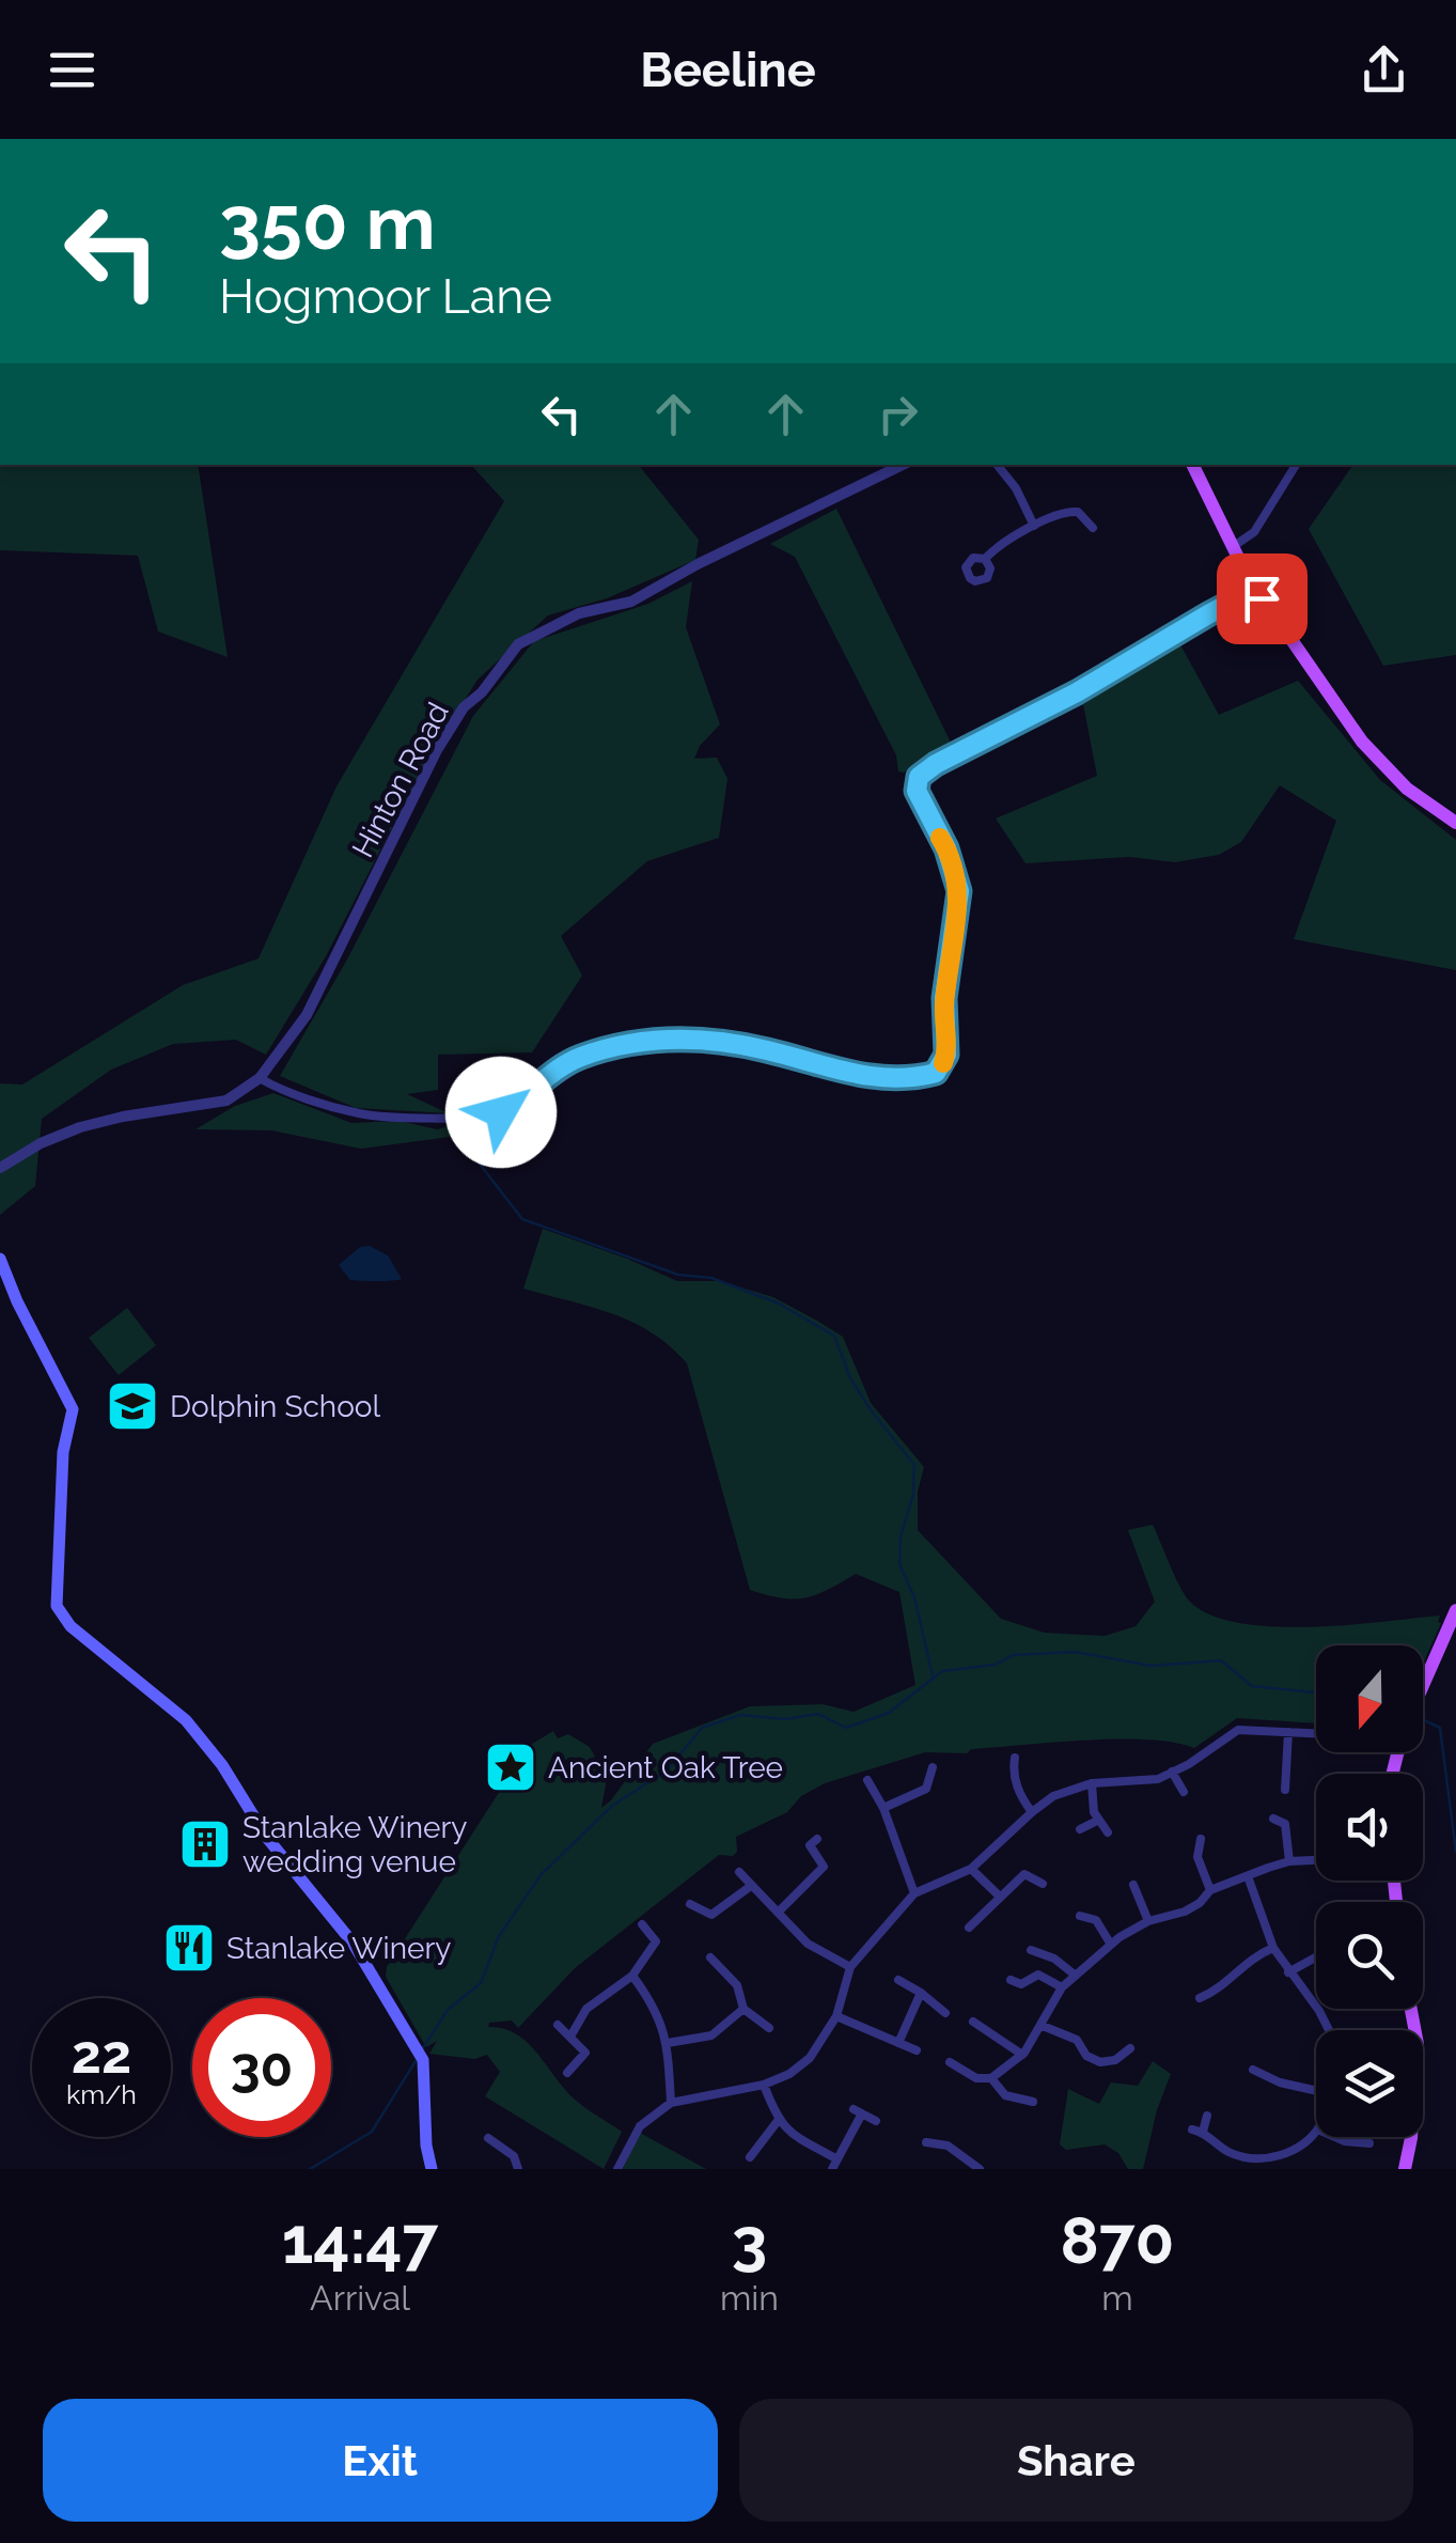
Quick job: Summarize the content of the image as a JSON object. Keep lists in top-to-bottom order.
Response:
{
  "streets": {
    "street": ["Hinton Road"]
  },
  "places": {
    "school or university": ["Dolphin School"],
    "place": ["Ancient Oak Tree"],
    "building": ["Stanlake Winery wedding venue"],
    "restaurant": ["Stanlake Winery"]
  },
  "north": "bottom",
  "page": {
    "header": "Beeline",
    "turn": ["350 m", "Hogmoor Lane"],
    "speed": "22 km/h",
    "limit": "30",
    "eta": [
      "14:47",
      "Arrival",
      "3",
      "min",
      "870",
      "m"
    ],
    "buttons": ["Exit", "Share"]
  }
}
